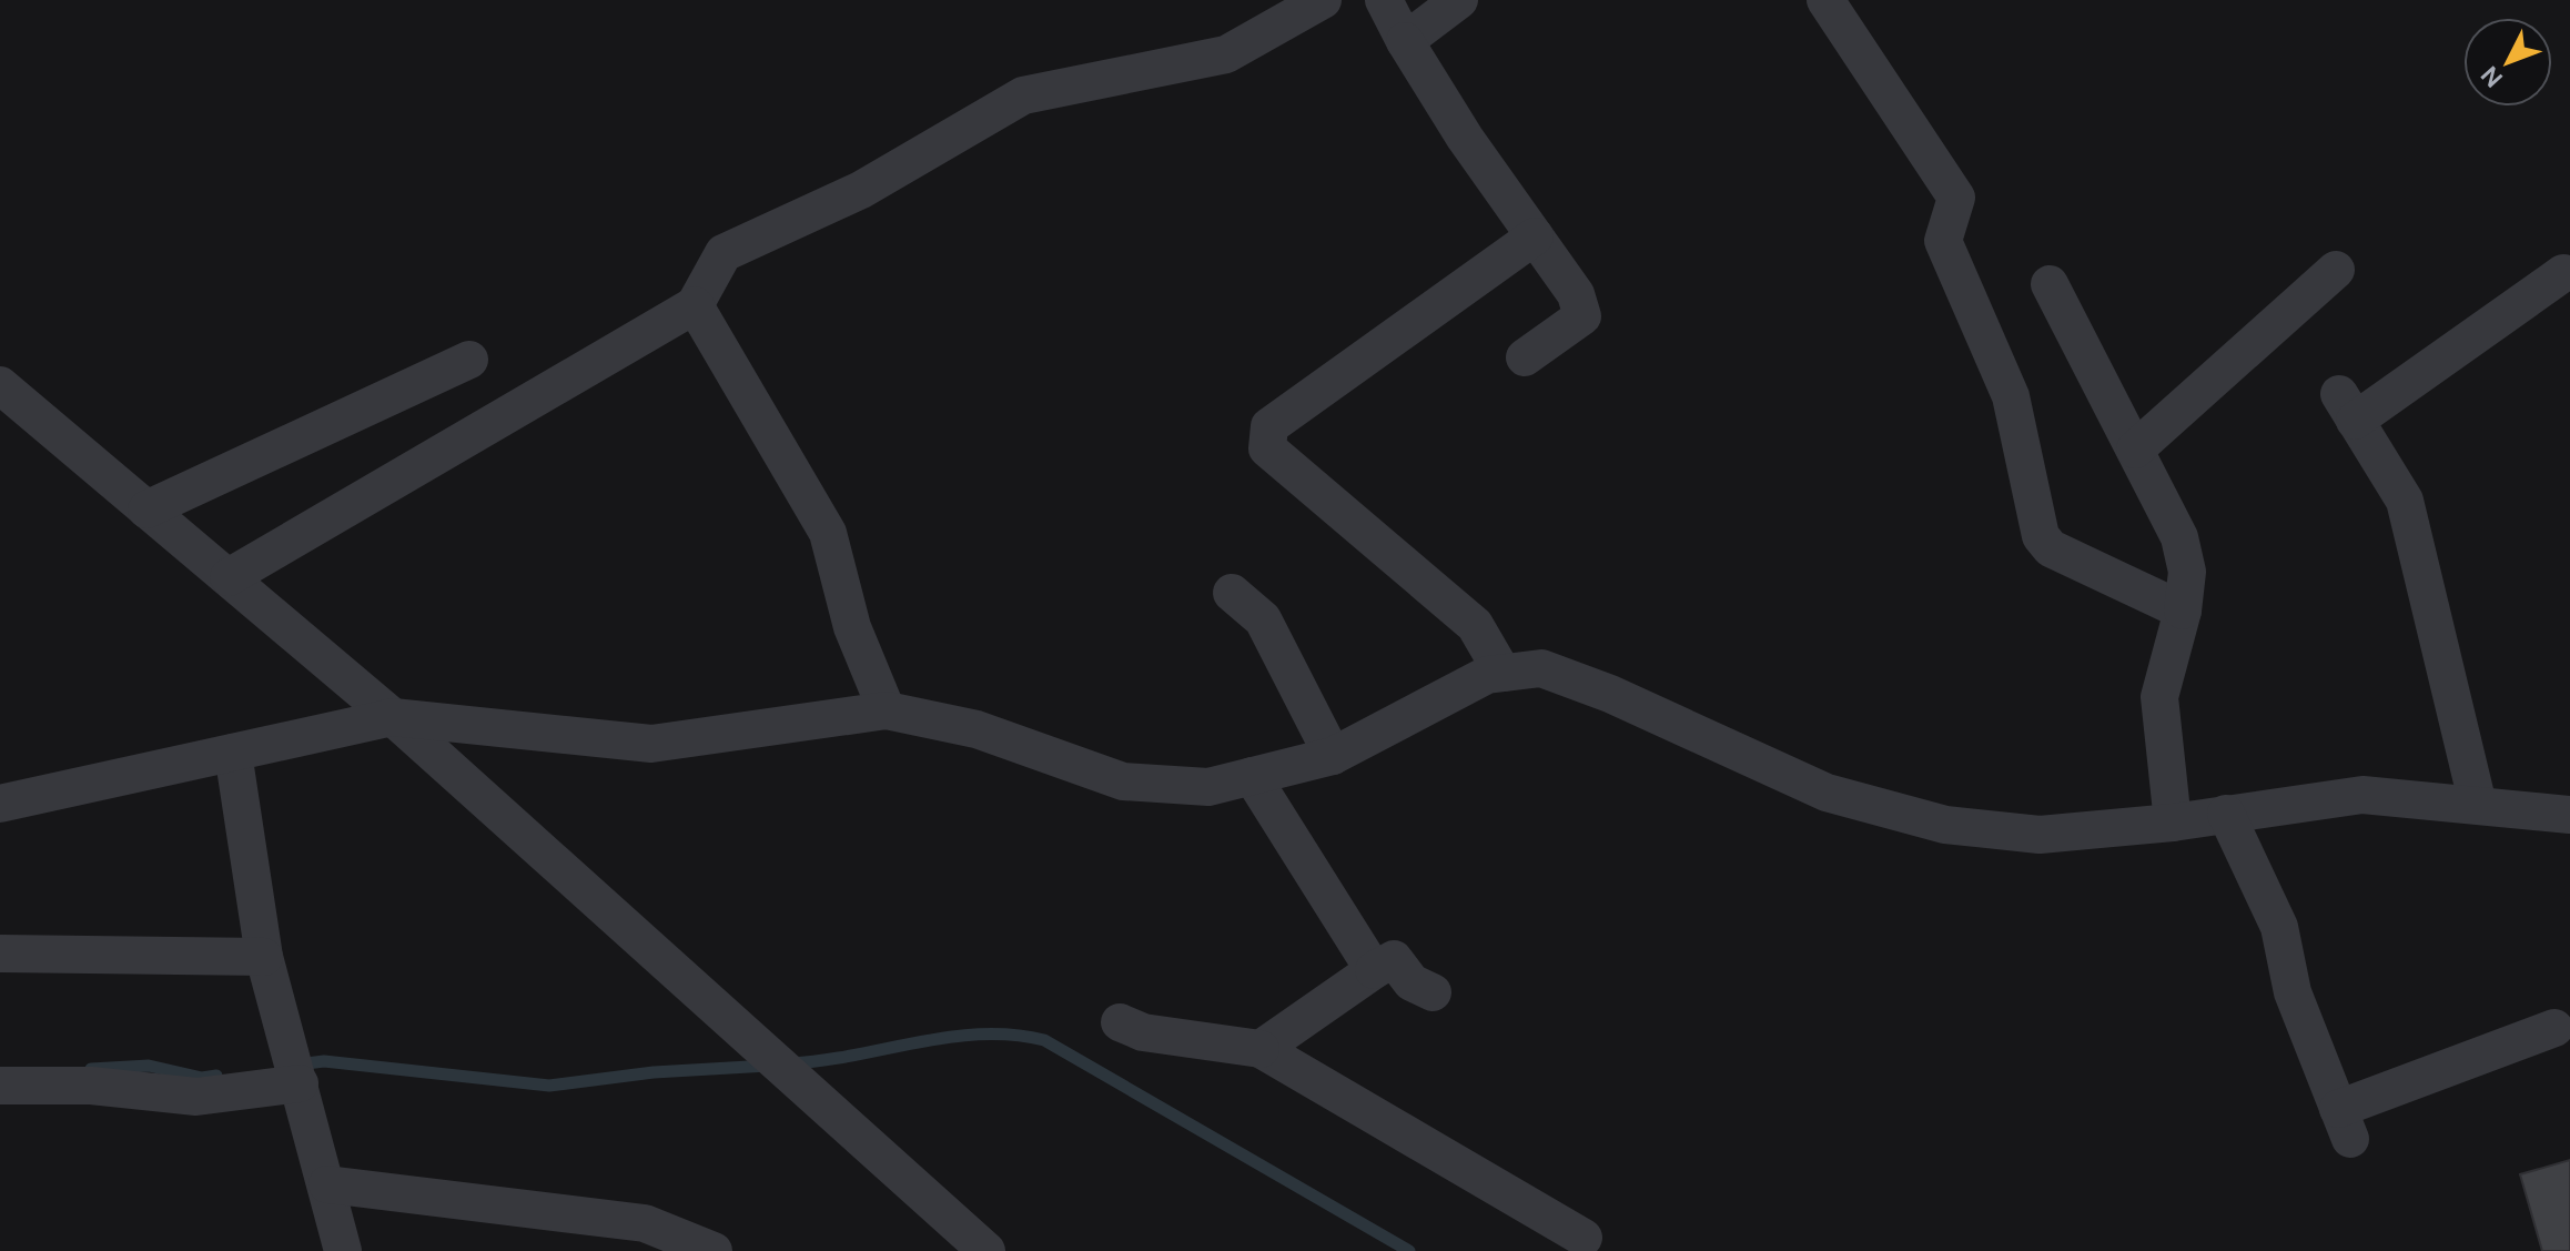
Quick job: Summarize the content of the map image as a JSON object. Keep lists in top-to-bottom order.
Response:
{
  "north": "bottom left"
}
